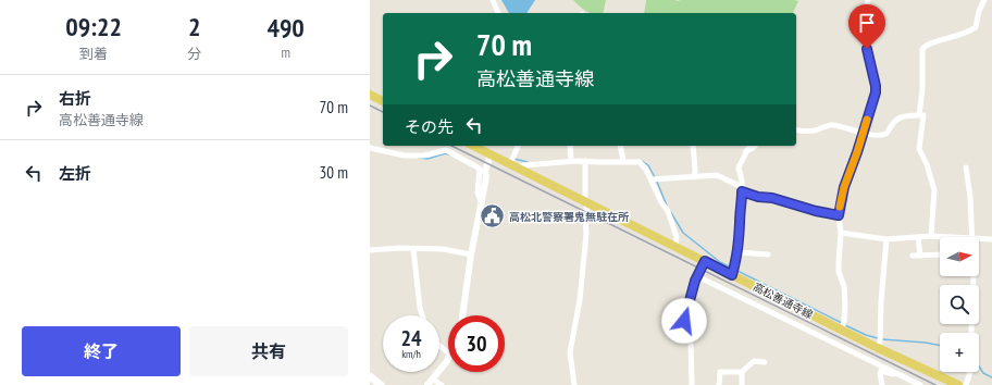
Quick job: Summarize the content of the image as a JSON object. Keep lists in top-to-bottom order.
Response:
{
  "streets": {
    "main road": ["高松善通寺線"]
  },
  "places": {
    "public building": ["高松北警察署鬼無駐在所"]
  },
  "north": "right",
  "page": {
    "eta": [
      "09:22",
      "到着",
      "2",
      "分",
      "490",
      "m"
    ],
    "turn": ["70 m", "高松善通寺線"],
    "list": [
      {
        "name": "右折",
        "note": "高松善通寺線",
        "value": "70 m"
      },
      {
        "name": "左折",
        "value": "30 m"
      }
    ],
    "then": "その先",
    "map_buttons": "+",
    "speed": "24 km/h",
    "limit": "30",
    "buttons": ["終了", "共有"]
  }
}
